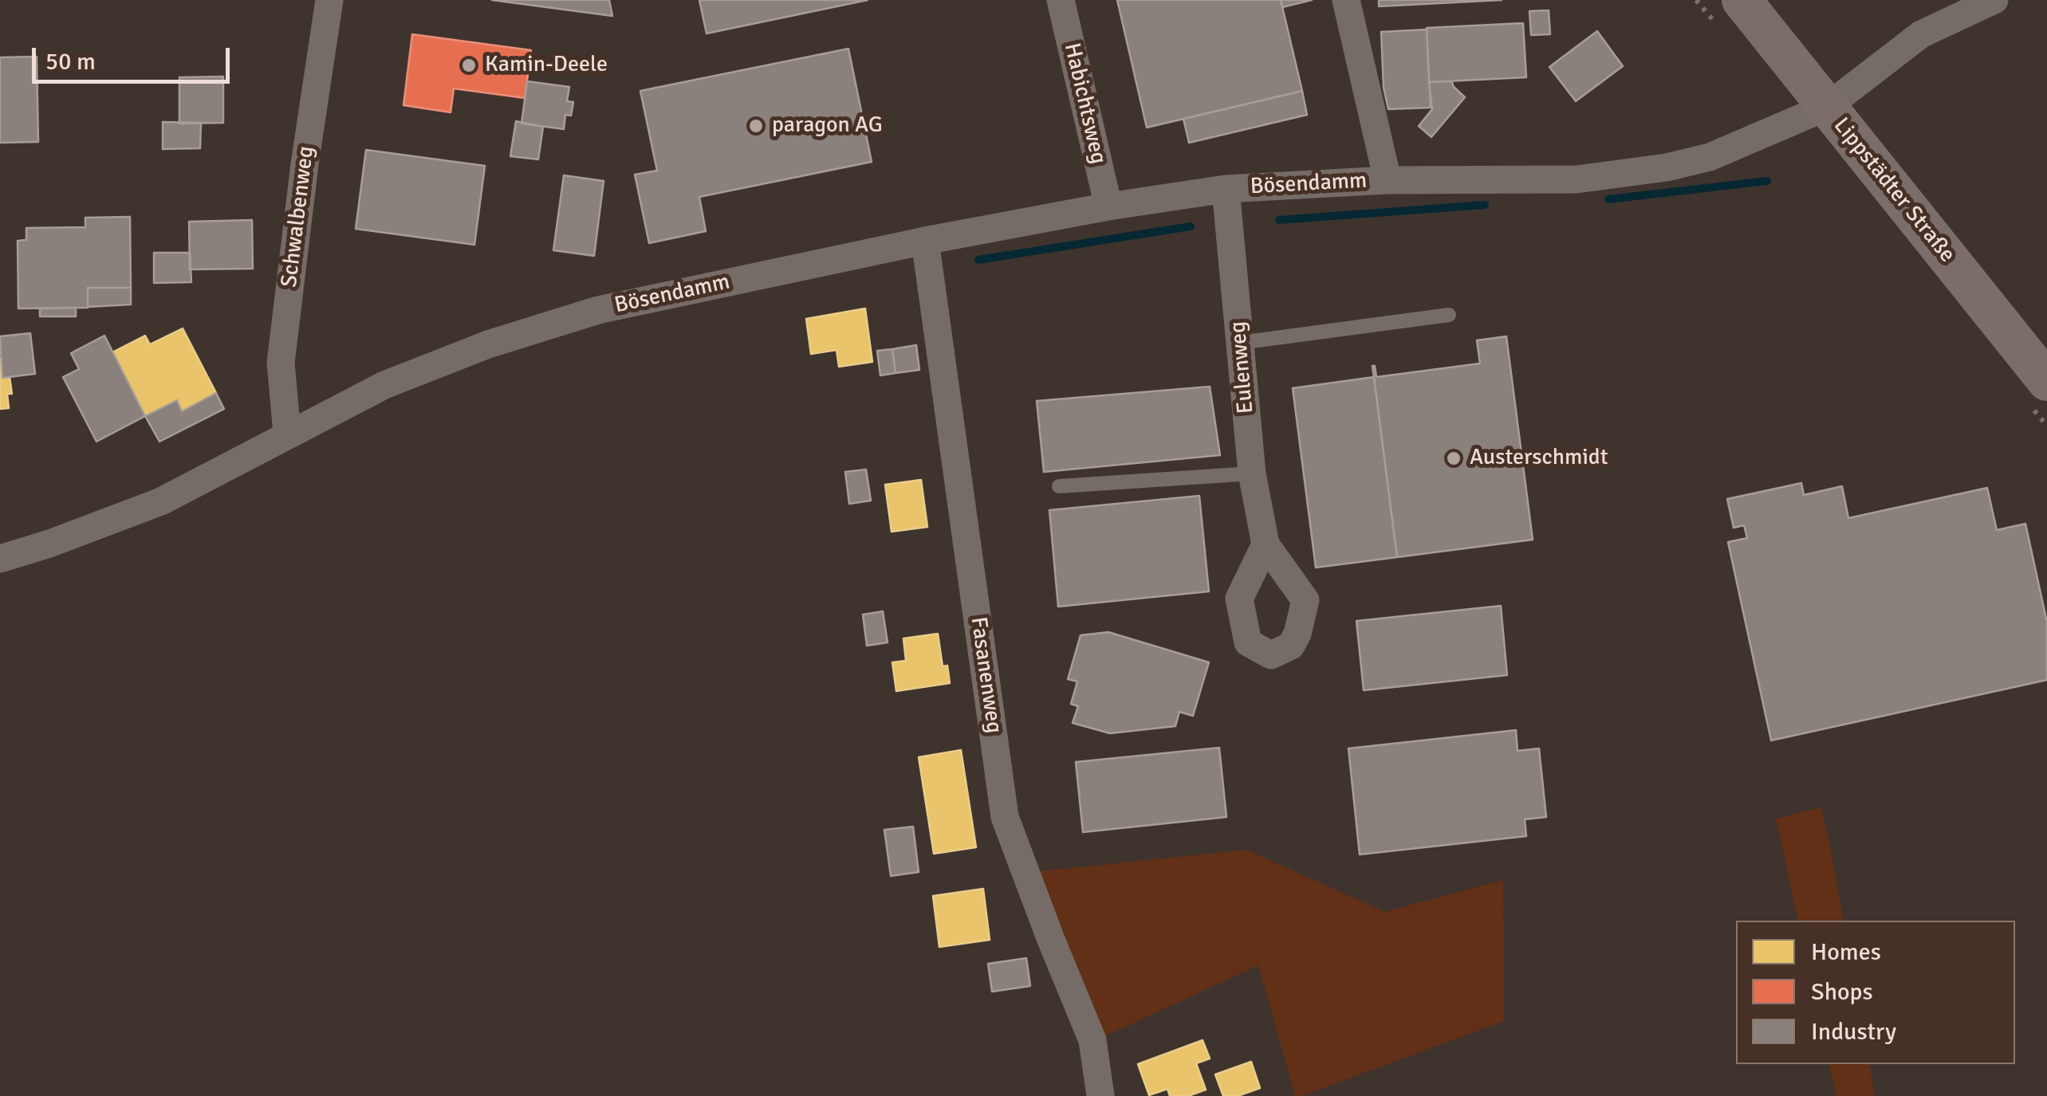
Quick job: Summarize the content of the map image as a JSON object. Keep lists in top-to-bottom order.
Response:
{
  "streets": {
    "main road": ["Lippstädter Straße"],
    "street": [
      "Habichtsweg",
      "Bösendamm",
      "Schwalbenweg",
      "Eulenweg",
      "Fasanenweg"
    ]
  },
  "crossings": [
    ["Habichtsweg", "Bösendamm"],
    ["Bösendamm", "Lippstädter Straße"],
    ["Bösendamm", "Schwalbenweg"],
    ["Bösendamm", "Eulenweg"],
    ["Bösendamm", "Fasanenweg"]
  ],
  "places": ["Kamin-Deele", "paragon AG", "Austerschmidt"],
  "legend": ["Homes", "Shops", "Industry"],
  "scale_bar": "50 m"
}
